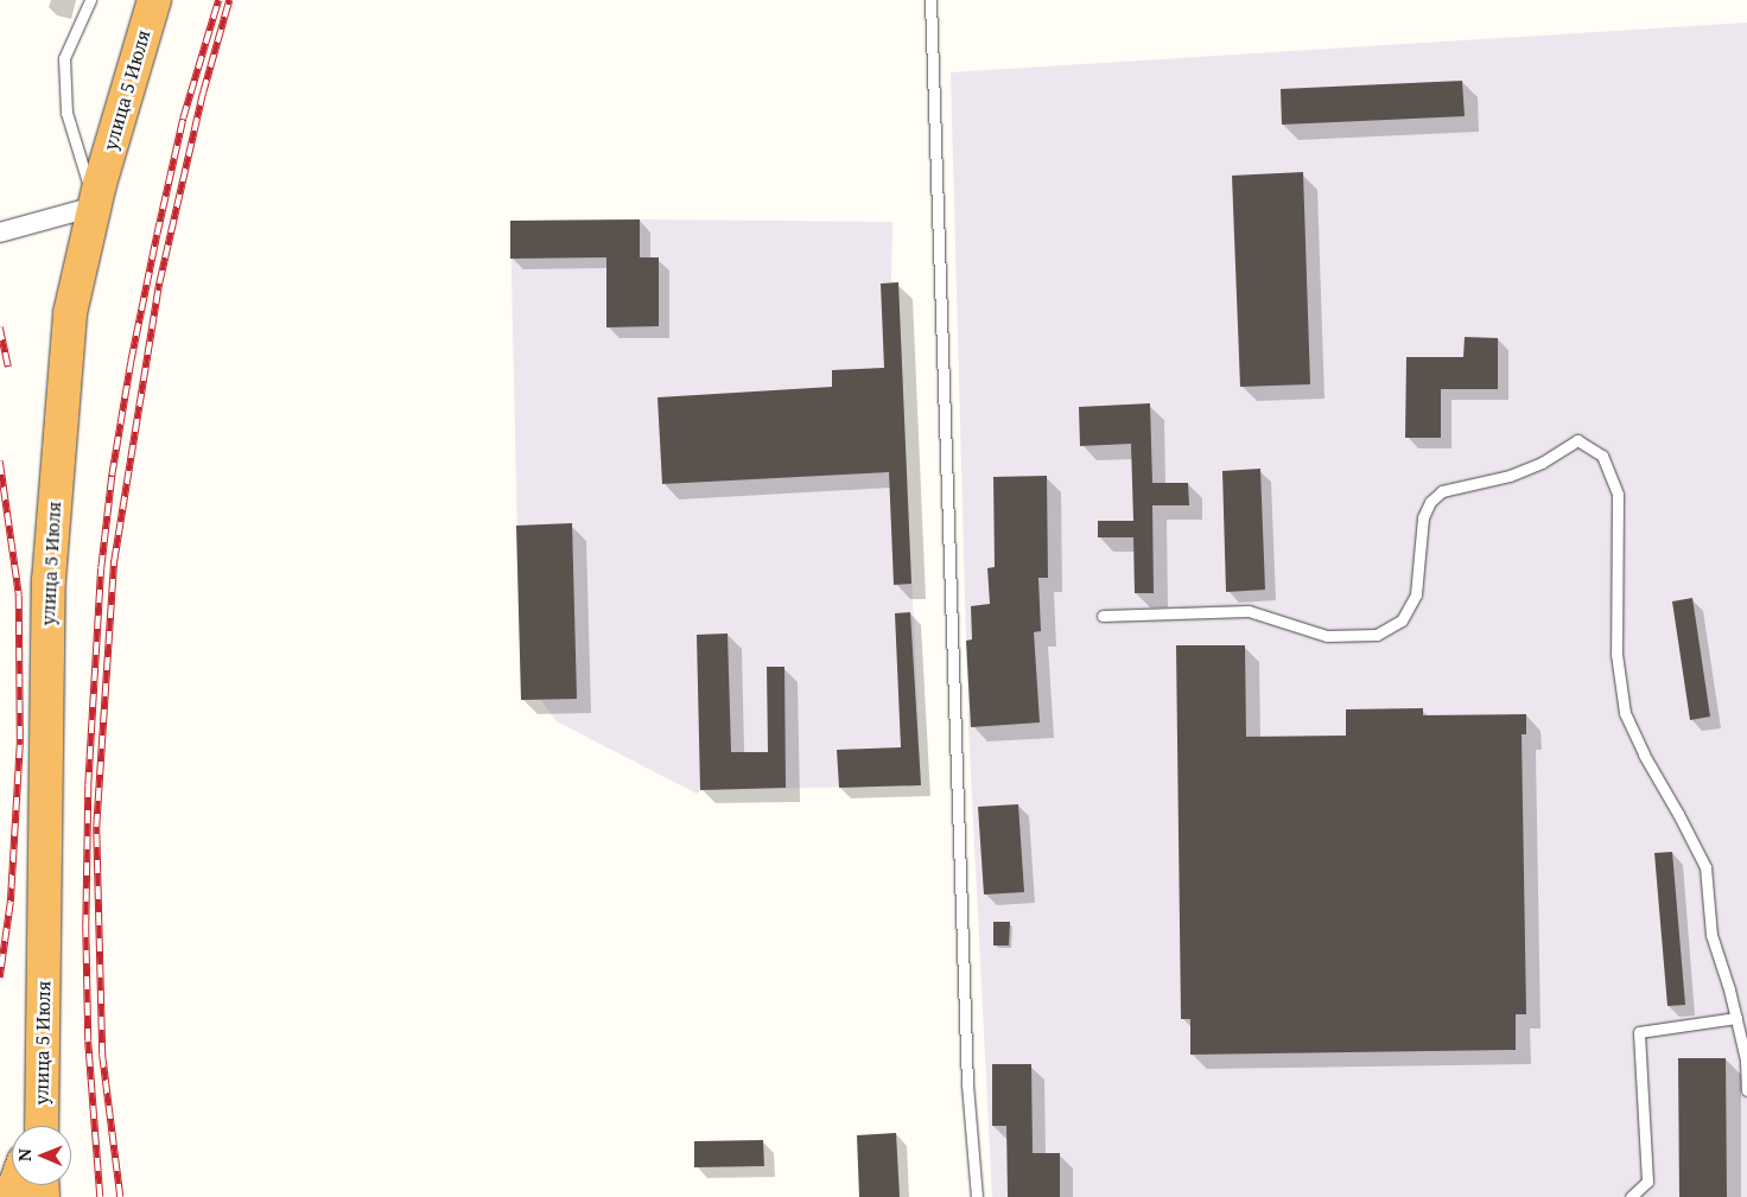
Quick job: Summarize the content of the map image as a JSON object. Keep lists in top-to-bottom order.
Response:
{
  "streets": {
    "highway": ["улица 5 Июля"]
  },
  "north": "left"
}
